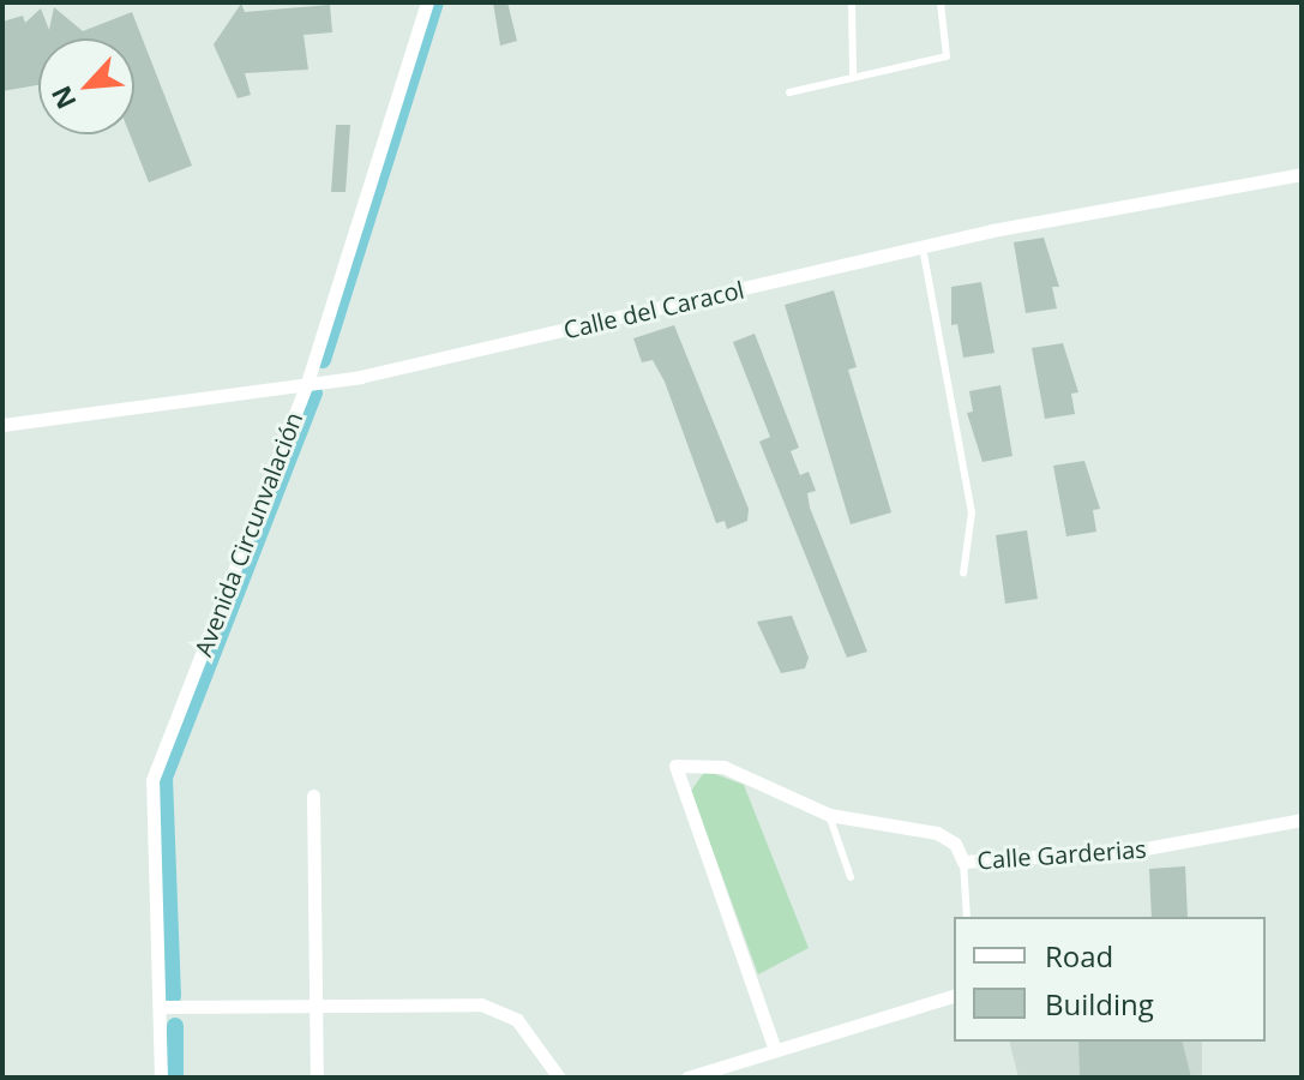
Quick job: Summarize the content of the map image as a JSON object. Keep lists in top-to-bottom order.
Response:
{
  "streets": {
    "street": ["Calle del Caracol", "Avenida Circunvalación", "Calle Garderias"]
  },
  "crossings": [
    ["Calle del Caracol", "Avenida Circunvalación"]
  ],
  "legend": ["Road", "Building"],
  "north": "bottom left"
}
